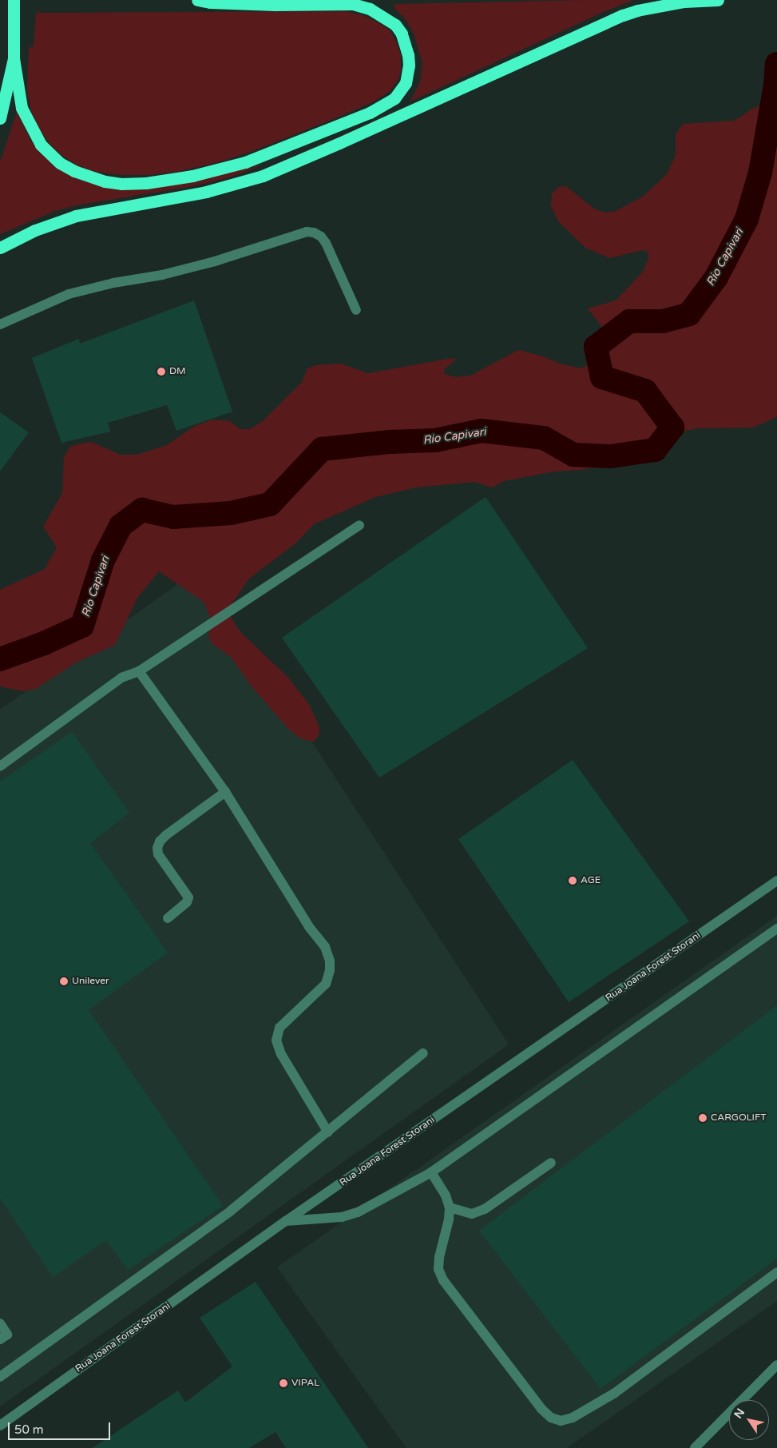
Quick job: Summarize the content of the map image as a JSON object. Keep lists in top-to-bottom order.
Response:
{
  "streets": {
    "lane": ["Rua Joana Forest Storani"]
  },
  "water": ["Rio Capivari"],
  "places": [
    "DM",
    "AGE",
    "Unilever",
    "CARGOLIFT",
    "VIPAL"
  ],
  "scale_bar": "50 m",
  "north": "top left"
}
